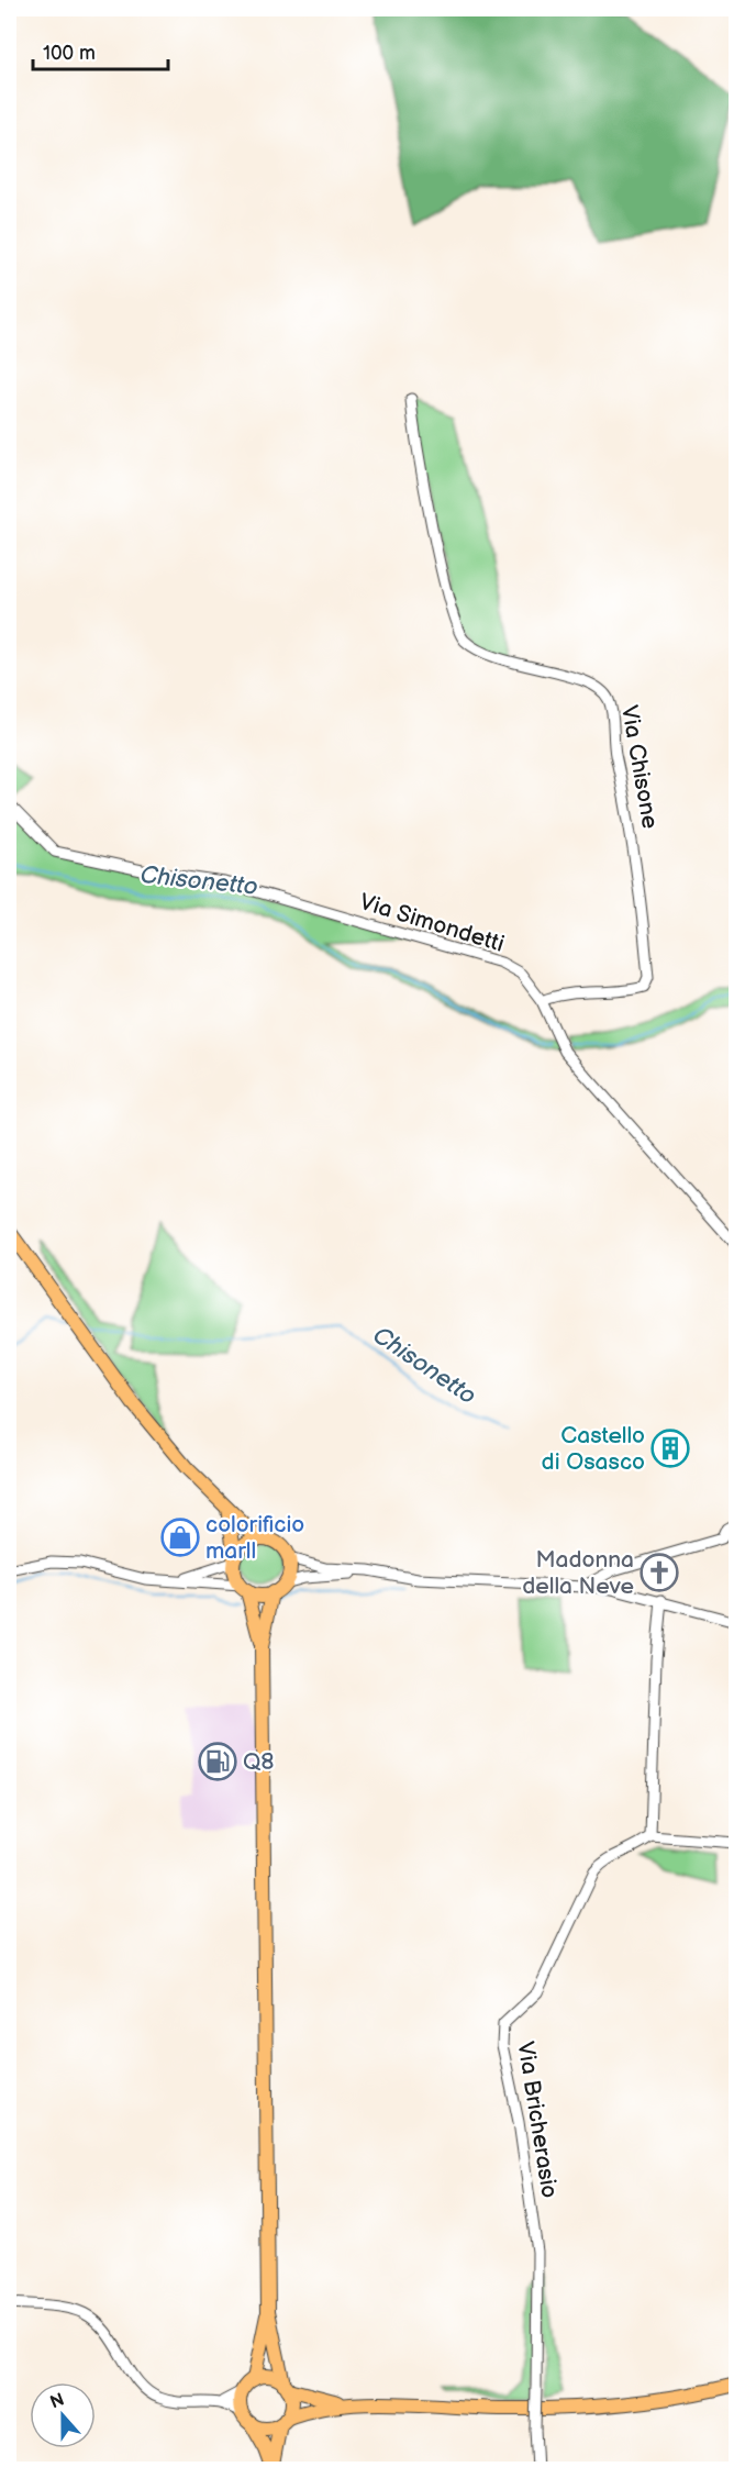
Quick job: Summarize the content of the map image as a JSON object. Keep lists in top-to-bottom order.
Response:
{
  "streets": {
    "street": ["Via Chisone", "Via Simondetti", "Via Bricherasio"]
  },
  "crossings": [
    ["Via Chisone", "Via Simondetti"]
  ],
  "water": ["Chisonetto"],
  "places": {
    "building": ["Castello di Osasco"],
    "shop": ["colorificio marll"],
    "church": ["Madonna della Neve"],
    "fuel station": ["Q8"]
  },
  "scale_bar": "100 m",
  "north": "top"
}
